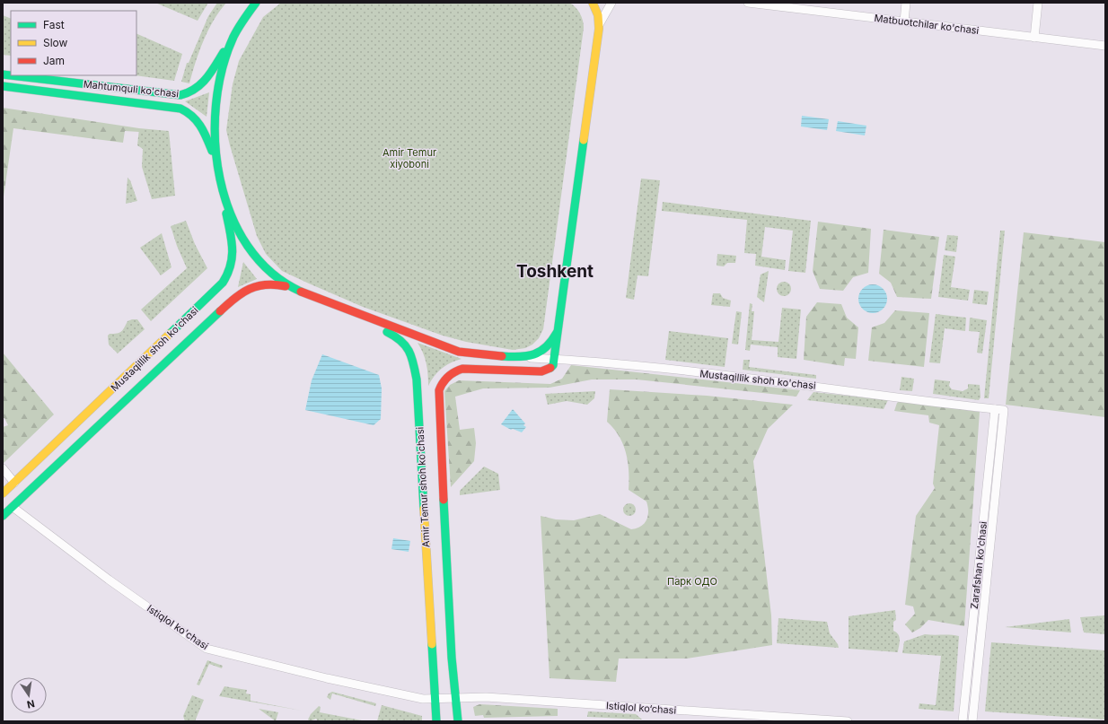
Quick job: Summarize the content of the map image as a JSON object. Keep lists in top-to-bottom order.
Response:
{
  "streets": {
    "main road": ["Mahtumquli ko'chasi", "Mustaqillik shoh ko'chasi", "Amir Temur shoh ko'chasi"],
    "street": [
      "Matbuotchilar ko'chasi",
      "Zarafshan ko'chasi",
      "Istiqlol ko'chasi",
      "Istiqlol ko‘chasi"
    ]
  },
  "crossings": [
    ["Mahtumquli ko'chasi", "Mustaqillik shoh ko'chasi"],
    ["Mustaqillik shoh ko'chasi", "Amir Temur shoh ko'chasi"],
    ["Mustaqillik shoh ko'chasi", "Zarafshan ko'chasi"],
    ["Mustaqillik shoh ko'chasi", "Istiqlol ko'chasi"],
    ["Amir Temur shoh ko'chasi", "Istiqlol ko'chasi"],
    ["Amir Temur shoh ko'chasi", "Istiqlol ko‘chasi"],
    ["Istiqlol ko'chasi", "Istiqlol ko‘chasi"]
  ],
  "districts": ["Toshkent"],
  "parks": ["Amir Temur xiyoboni", "Парк ОДО"],
  "legend": ["Fast", "Slow", "Jam"],
  "north": "bottom"
}
